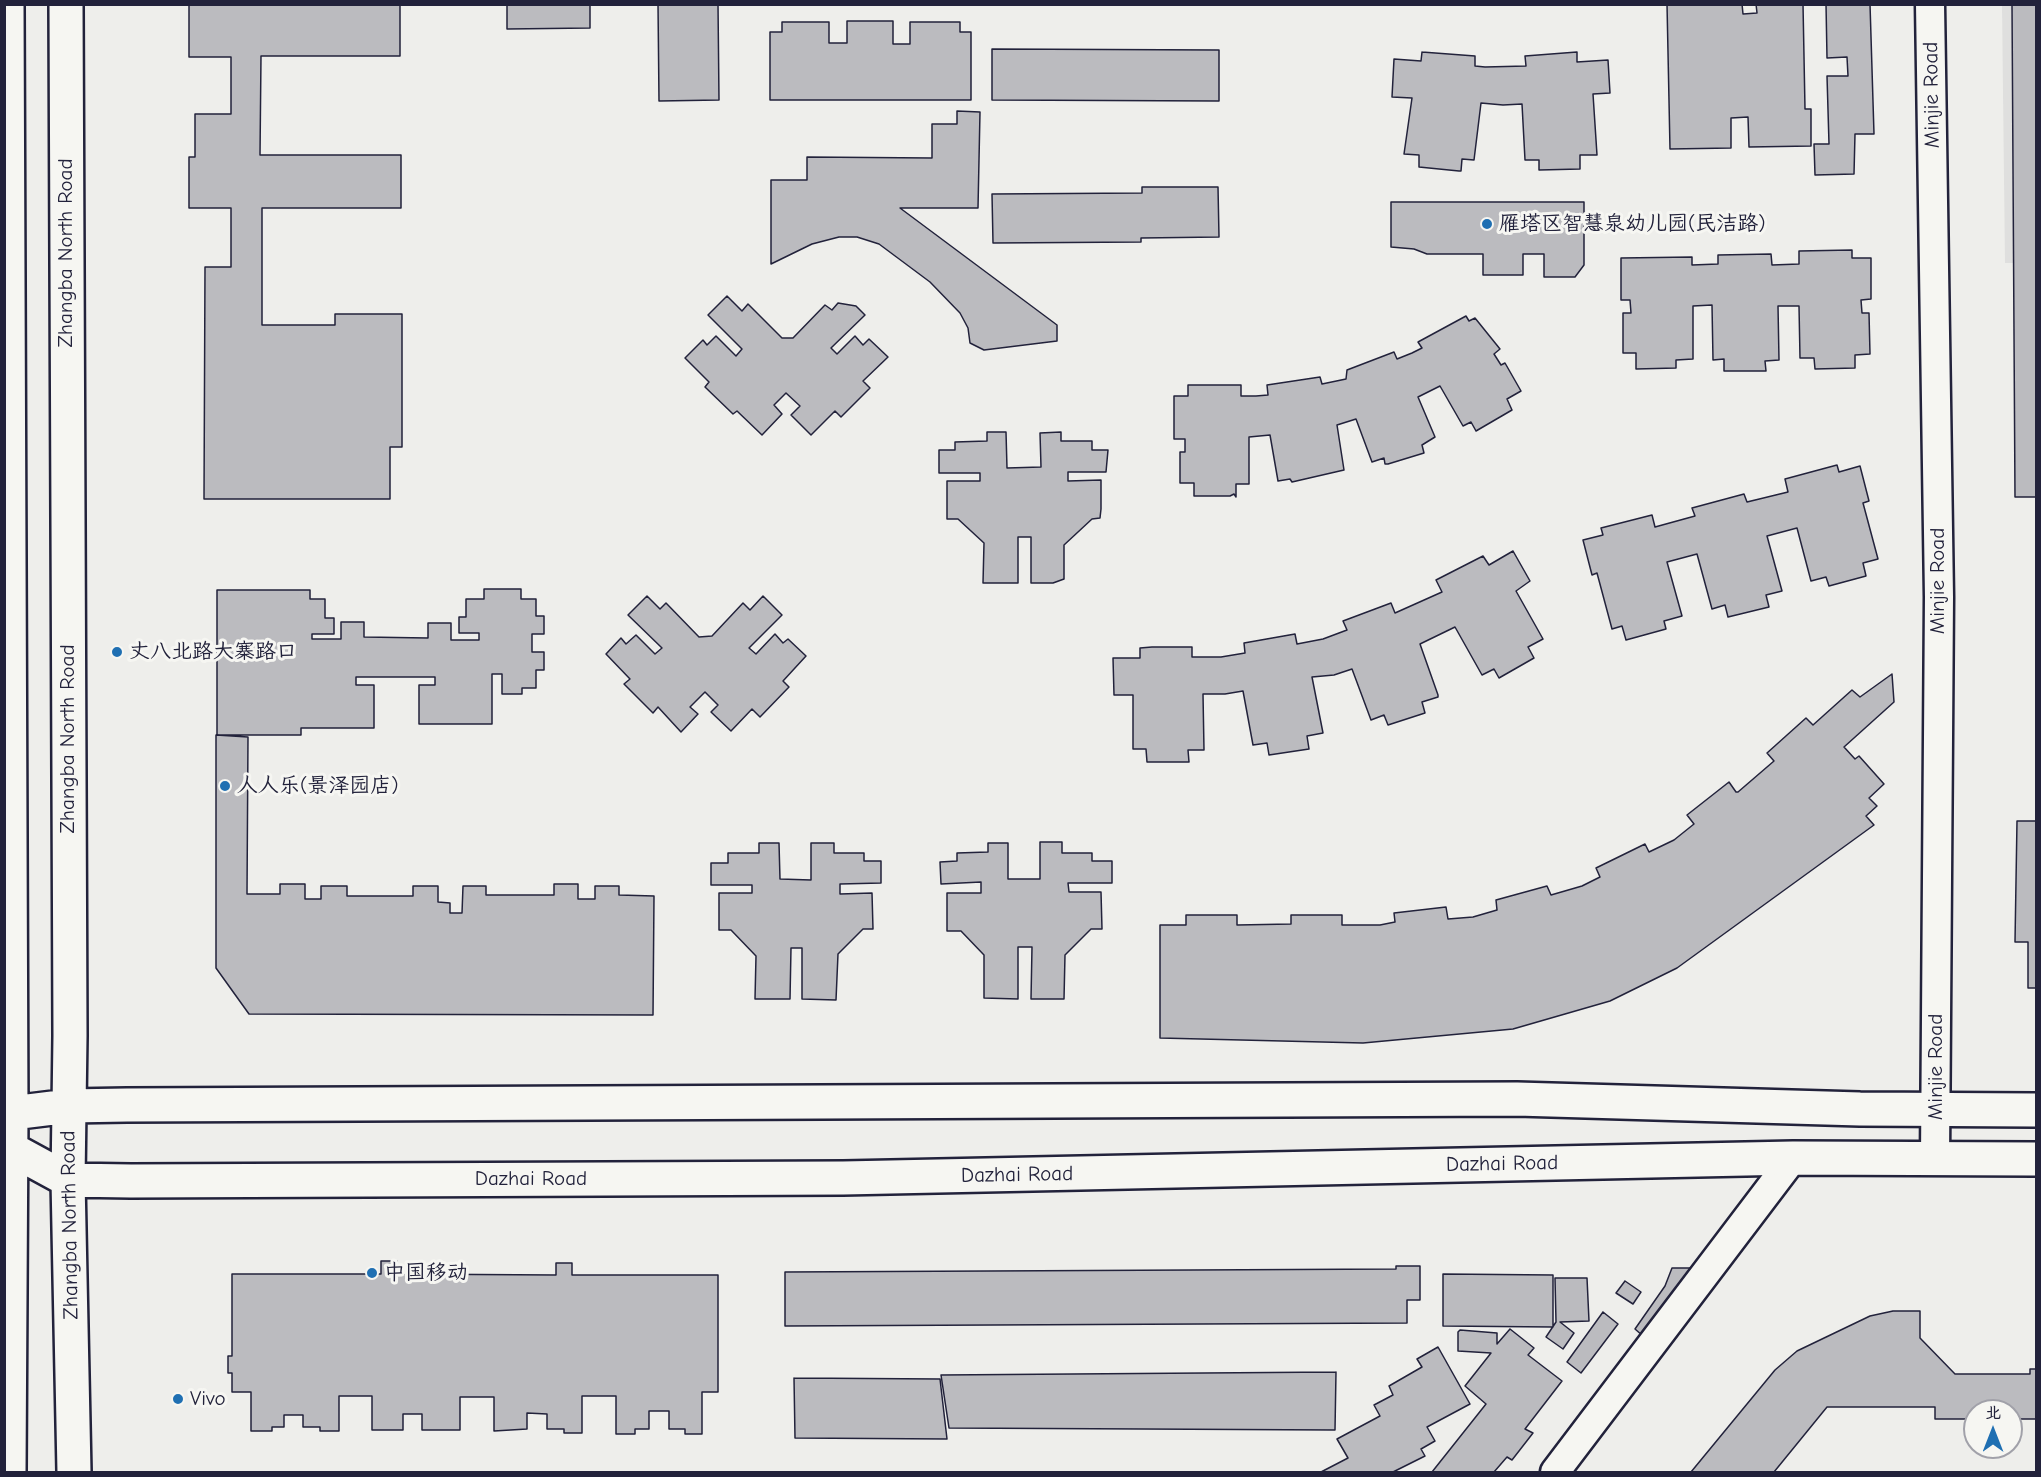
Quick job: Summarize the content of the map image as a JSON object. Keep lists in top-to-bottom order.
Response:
{
  "streets": {
    "main road": ["Zhangba North Road", "Dazhai Road"],
    "street": ["Minjie Road"]
  },
  "crossings": [
    ["Minjie Road", "Dazhai Road"],
    ["Zhangba North Road", "Dazhai Road"]
  ],
  "places": [
    "雁塔区智慧泉幼儿园(民洁路)",
    "丈八北路大寨路口",
    "人人乐(景泽园店)",
    "中国移动",
    "Vivo"
  ],
  "north": "top"
}
